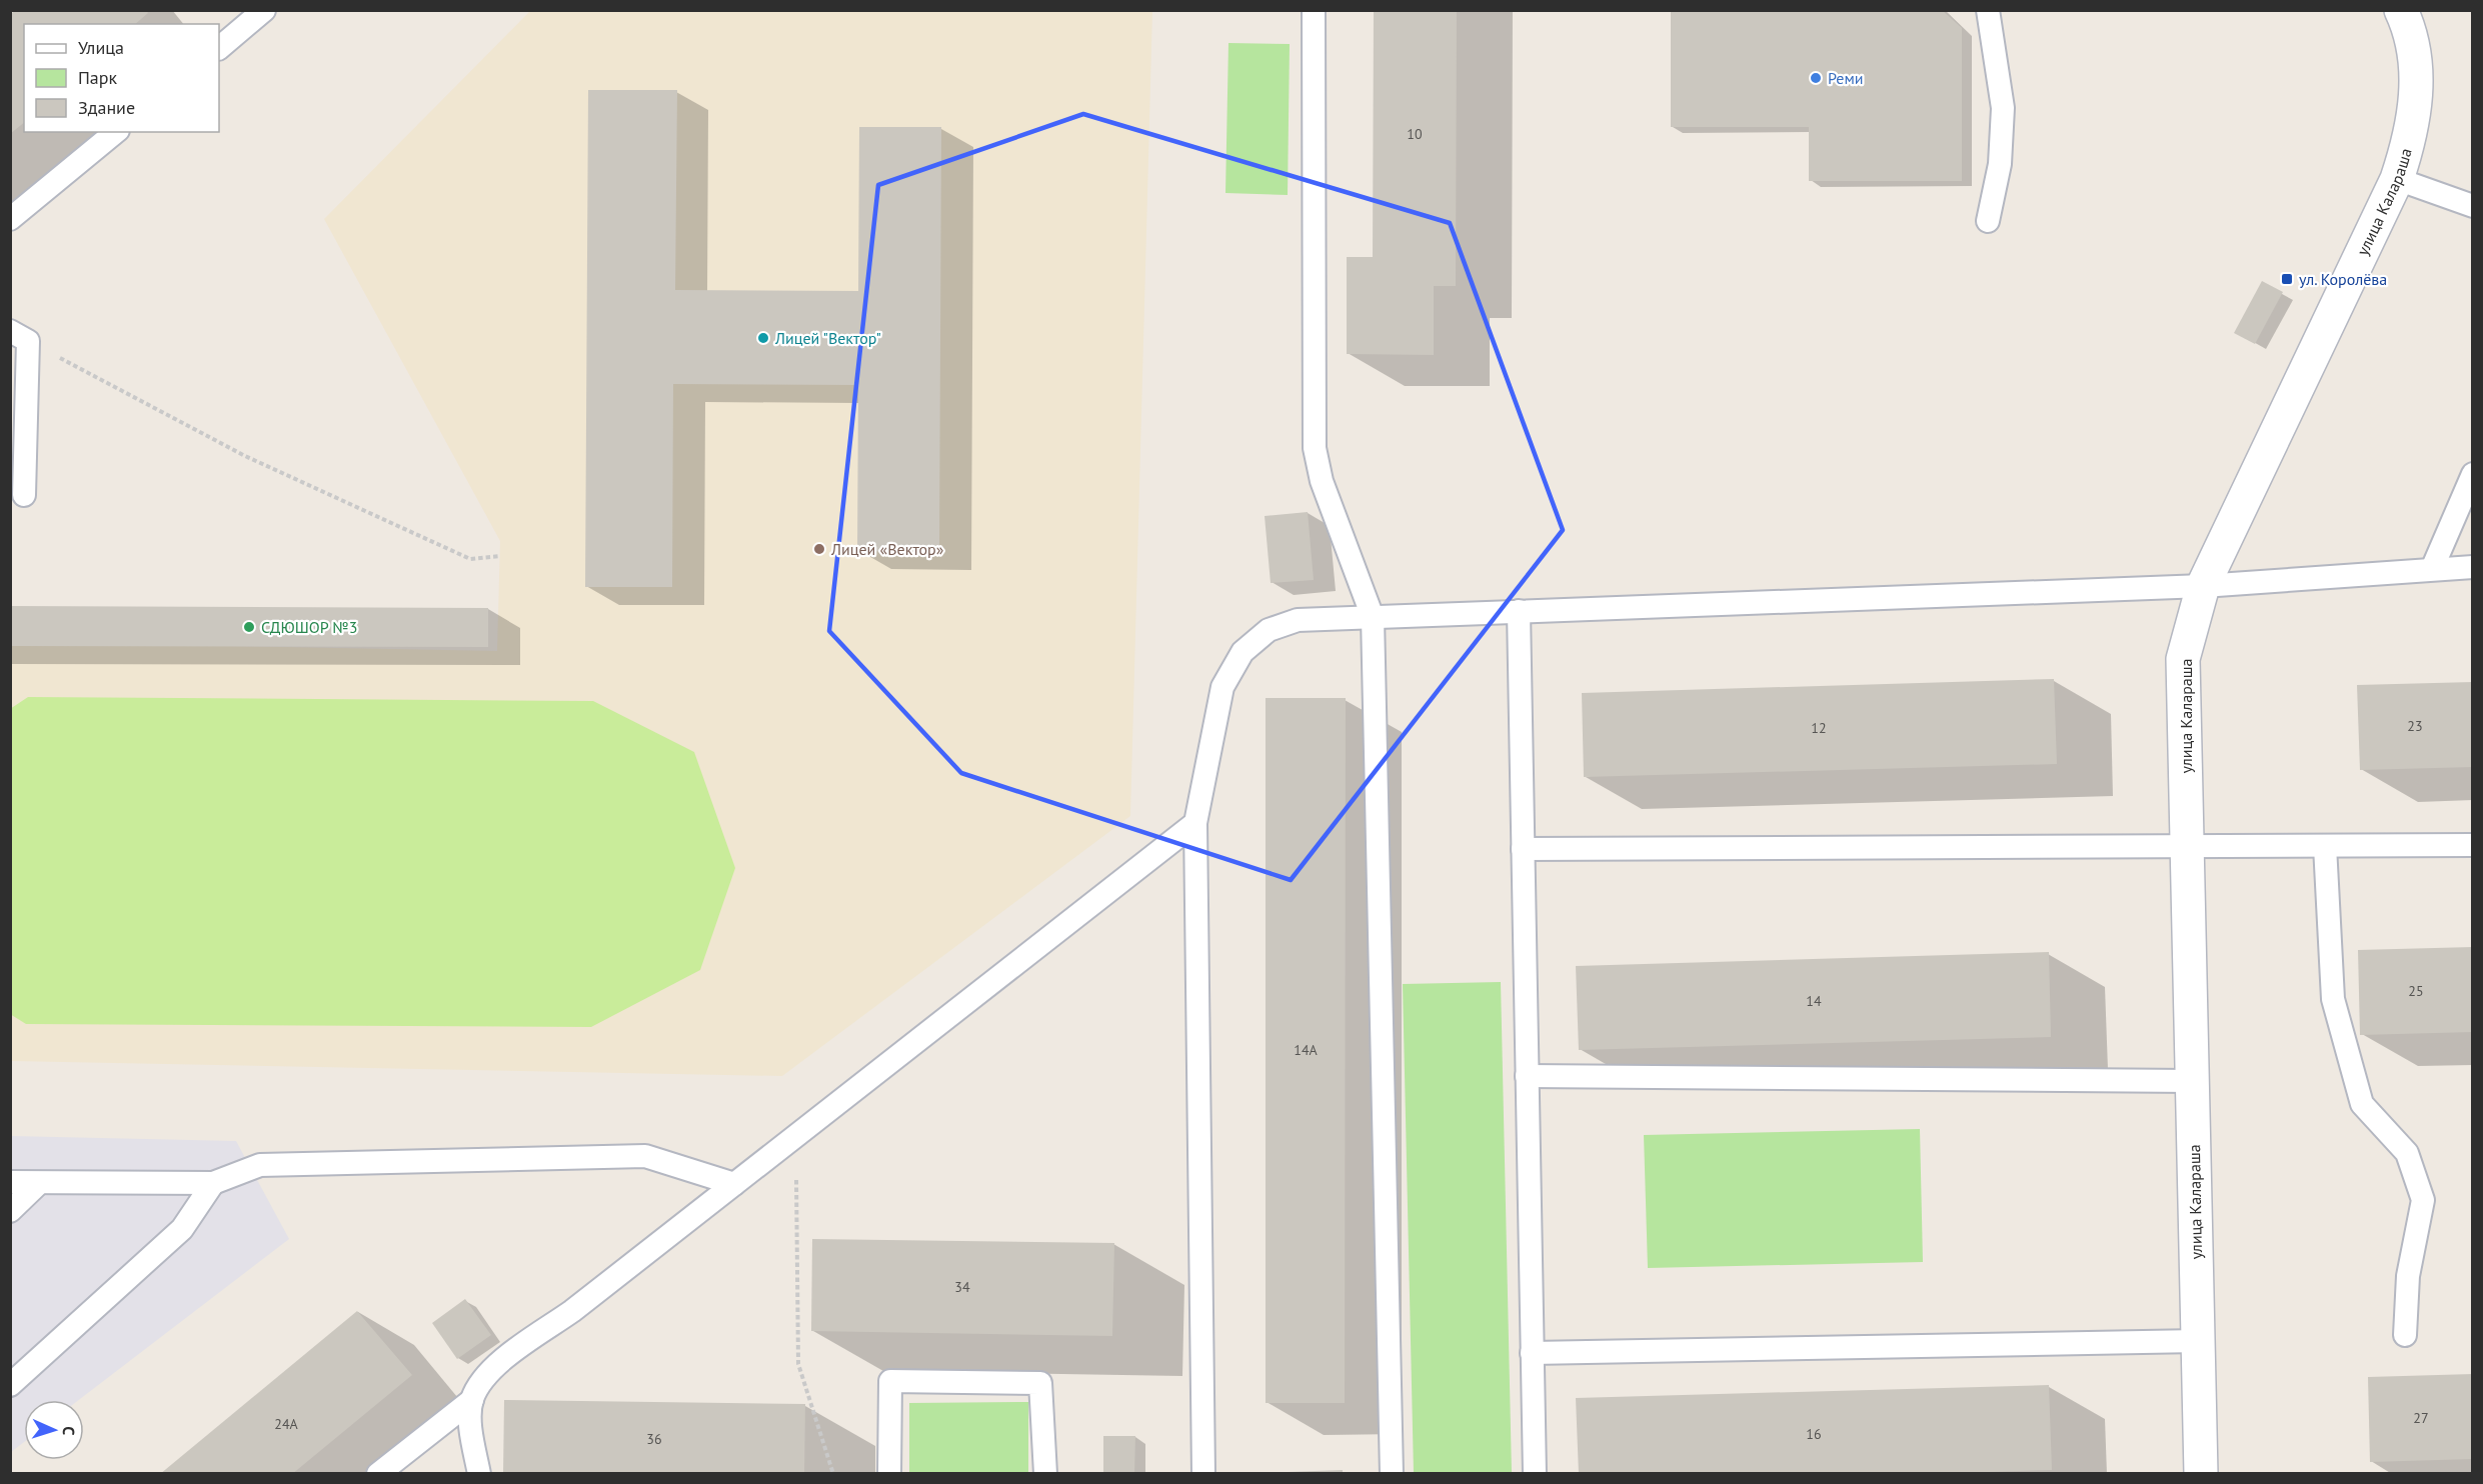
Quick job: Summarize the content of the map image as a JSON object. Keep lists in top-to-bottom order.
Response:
{
  "streets": {
    "street": ["улица Калараша"]
  },
  "places": {
    "other": [
      "Реми",
      "Лицей \"Вектор\"",
      "Лицей «Вектор»",
      "СДЮШОР №3"
    ],
    "transit": ["ул. Королёва"]
  },
  "house_numbers": [
    "10",
    "23",
    "12",
    "25",
    "14",
    "14А",
    "34",
    "27",
    "24А",
    "16",
    "36"
  ],
  "legend": ["Улица", "Парк", "Здание"],
  "north": "right"
}
